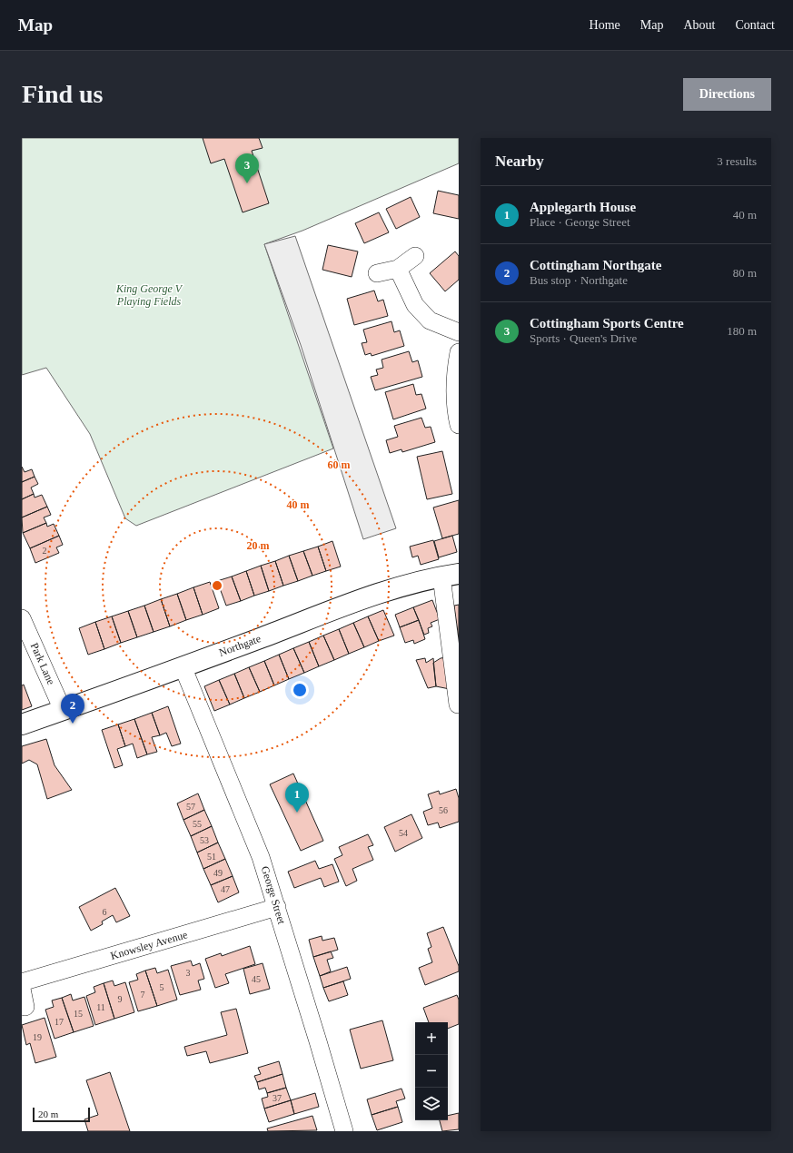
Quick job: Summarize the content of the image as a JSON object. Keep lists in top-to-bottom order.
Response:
{
  "streets": {
    "street": [
      "Northgate",
      "Park Lane",
      "George Street",
      "Knowsley Avenue"
    ]
  },
  "crossings": [
    ["Northgate", "Park Lane"],
    ["Northgate", "George Street"],
    ["George Street", "Knowsley Avenue"]
  ],
  "parks": ["King George V Playing Fields"],
  "house_numbers": [
    "2",
    "57",
    "56",
    "55",
    "54",
    "53",
    "51",
    "49",
    "47",
    "6",
    "3",
    "45",
    "5",
    "7",
    "9",
    "11",
    "15",
    "17",
    "19",
    "37"
  ],
  "scale_bar": "20 m",
  "page": {
    "header": "Map",
    "nav": [
      "Home",
      "Map",
      "About",
      "Contact"
    ],
    "buttons": "Directions",
    "title": "Find us",
    "heading": ["Nearby", "3 results"],
    "pins": ["3", "2", "1"],
    "list": [
      {
        "mark": "1",
        "name": "Applegarth House",
        "note": "Place · George Street",
        "value": "40 m"
      },
      {
        "mark": "2",
        "name": "Cottingham Northgate",
        "note": "Bus stop · Northgate",
        "value": "80 m"
      },
      {
        "mark": "3",
        "name": "Cottingham Sports Centre",
        "note": "Sports · Queen's Drive",
        "value": "180 m"
      }
    ],
    "map_buttons": ["+", "−"],
    "scale": "20 m"
  },
  "rings": ["60 m", "40 m", "20 m"]
}
